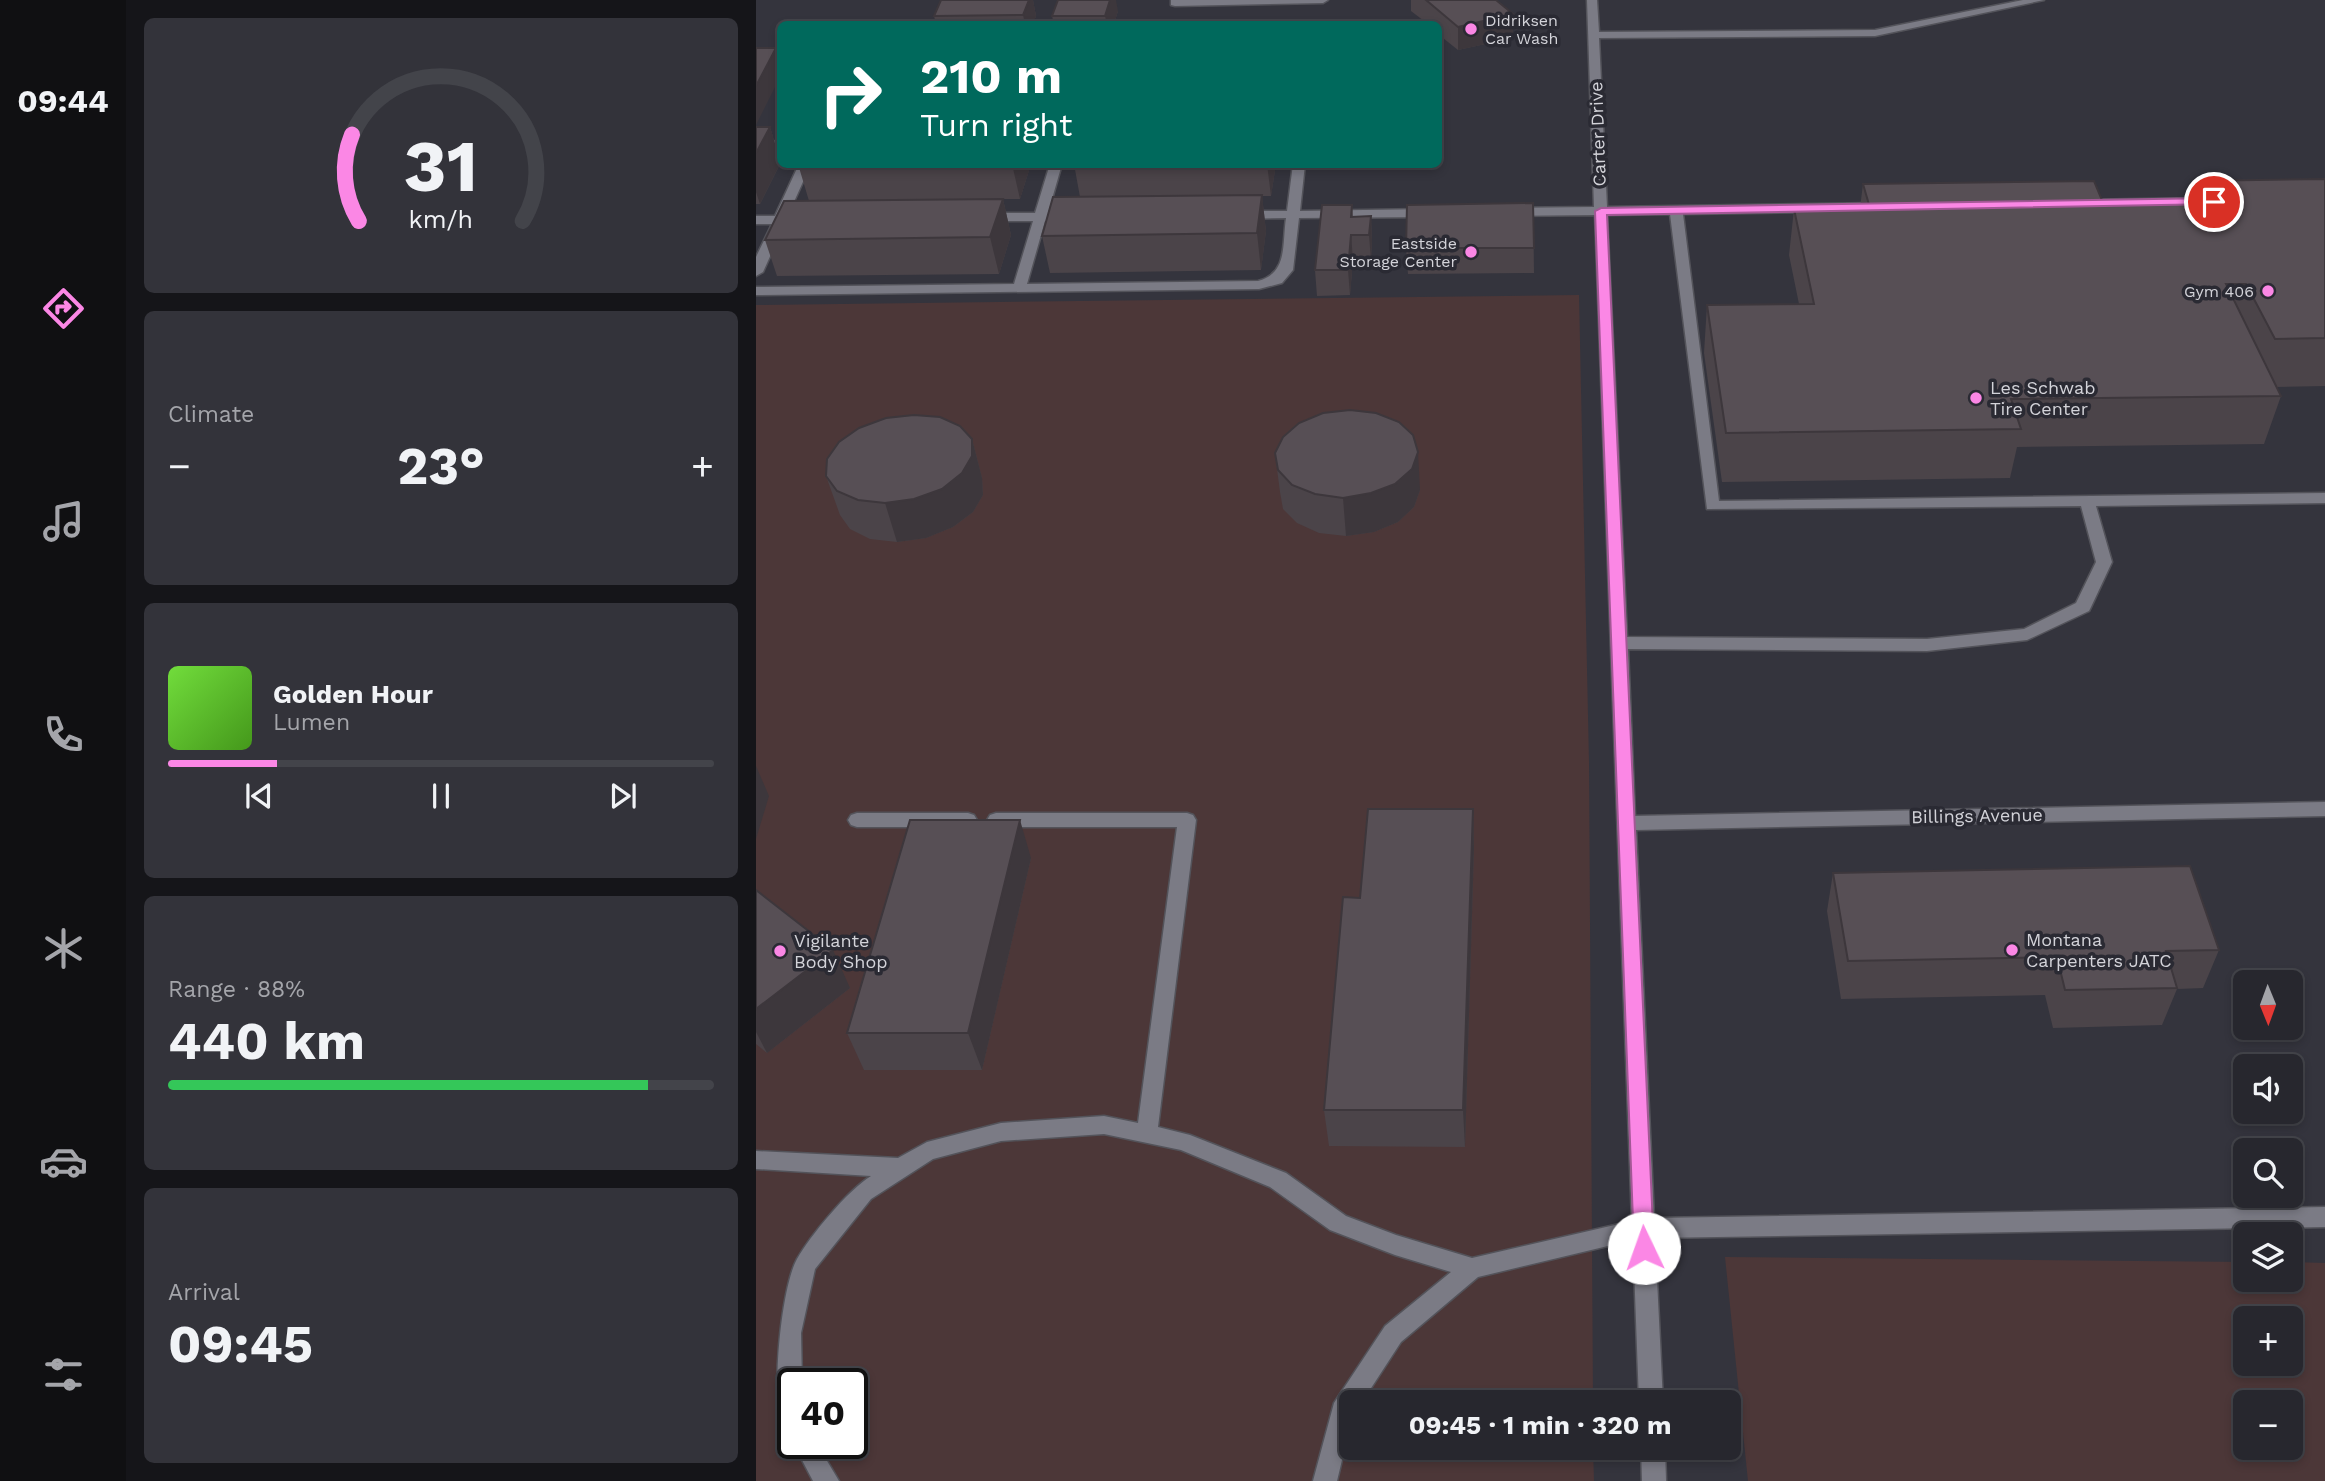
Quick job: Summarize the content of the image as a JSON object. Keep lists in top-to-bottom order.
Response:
{
  "streets": {
    "street": ["Carter Drive", "Billings Avenue"]
  },
  "crossings": [
    ["Carter Drive", "Billings Avenue"]
  ],
  "places": [
    "Didriksen Car Wash",
    "Eastside Storage Center",
    "Gym 406",
    "Les Schwab Tire Center",
    "Montana Carpenters JATC",
    "Vigilante Body Shop"
  ],
  "north": "bottom",
  "page": {
    "tabs": "09:44",
    "turn": ["210 m", "Turn right"],
    "tile": [
      "Climate",
      ["Range · 88%", "440 km"],
      ["Arrival", "09:45"]
    ],
    "heat": ["−", "23°", "+"],
    "song": ["Golden Hour", "Lumen"],
    "map_buttons": ["+", "−"],
    "limit": "40",
    "trip": "09:45 · 1 min · 320 m",
    "gauge": ["31", "km/h"]
  }
}
